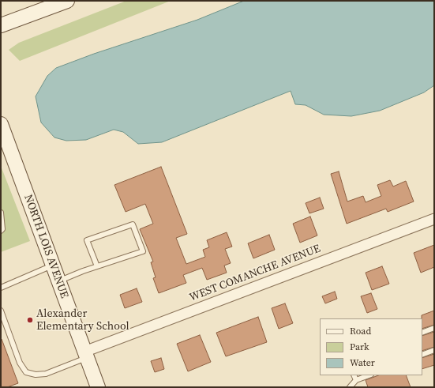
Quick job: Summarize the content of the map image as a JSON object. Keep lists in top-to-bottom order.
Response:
{
  "streets": {
    "street": ["NORTH LOIS AVENUE", "WEST COMANCHE AVENUE"]
  },
  "crossings": [
    ["NORTH LOIS AVENUE", "WEST COMANCHE AVENUE"]
  ],
  "places": ["Alexander Elementary School"],
  "legend": ["Road", "Park", "Water"]
}
